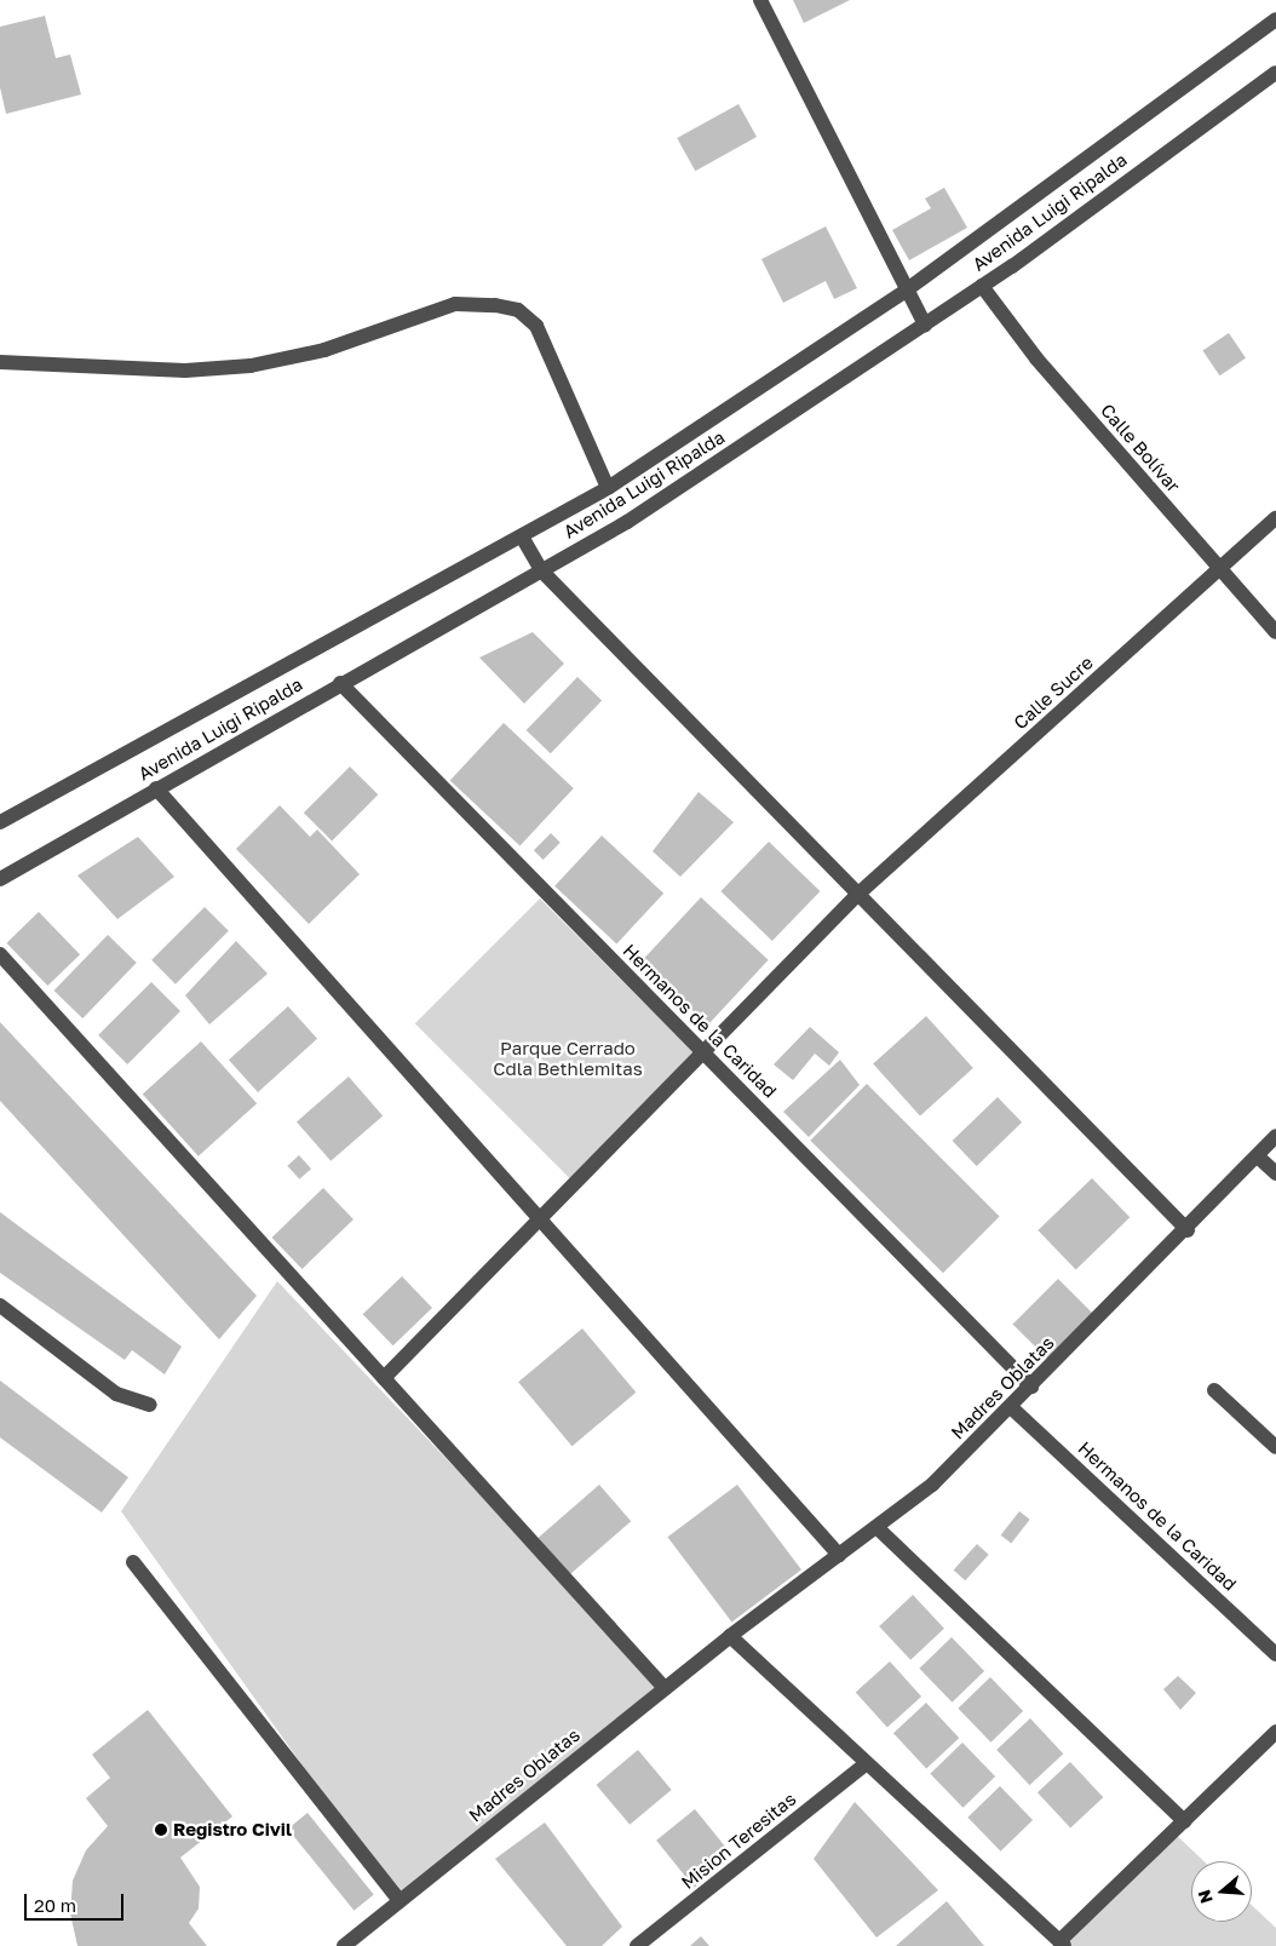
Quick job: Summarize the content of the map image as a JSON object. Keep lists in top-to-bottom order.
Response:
{
  "streets": {
    "street": [
      "Avenida Luigi Ripalda",
      "Calle Bolívar",
      "Calle Sucre",
      "Hermanos de la Caridad",
      "Madres Oblatas",
      "Mision Teresitas"
    ]
  },
  "crossings": [
    ["Avenida Luigi Ripalda", "Calle Bolívar"],
    ["Avenida Luigi Ripalda", "Hermanos de la Caridad"],
    ["Calle Bolívar", "Calle Sucre"],
    ["Calle Sucre", "Hermanos de la Caridad"],
    ["Hermanos de la Caridad", "Madres Oblatas"]
  ],
  "parks": ["Parque Cerrado Cdla Bethlemitas"],
  "places": ["Registro Civil"],
  "scale_bar": "20 m",
  "north": "left"
}
